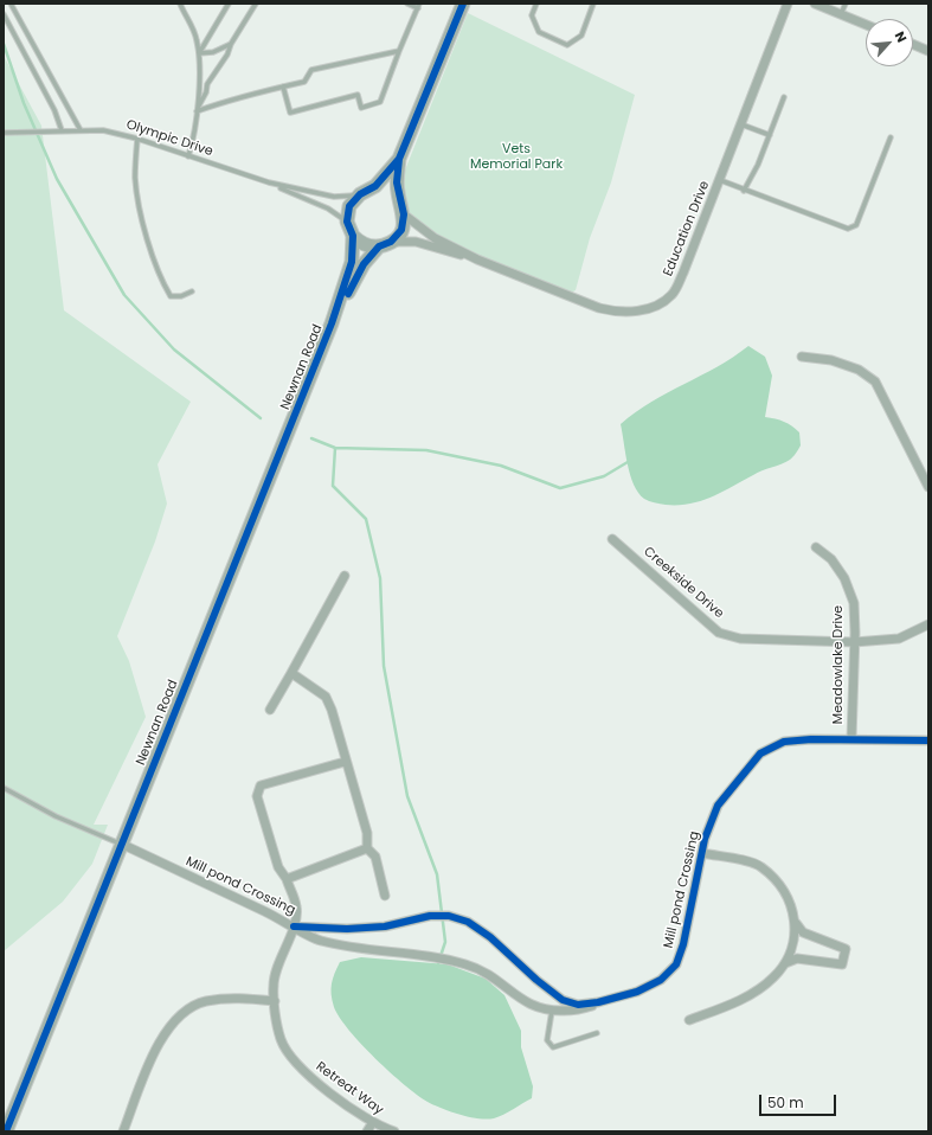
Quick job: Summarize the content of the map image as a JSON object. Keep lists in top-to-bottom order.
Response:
{
  "streets": {
    "main road": ["Newnan Road"],
    "street": [
      "Education Drive",
      "Creekside Drive",
      "Meadowlake Drive",
      "Mill pond Crossing",
      "Retreat Way"
    ],
    "lane": ["Olympic Drive"]
  },
  "crossings": [
    ["Education Drive", "Newnan Road"],
    ["Newnan Road", "Mill pond Crossing"],
    ["Creekside Drive", "Meadowlake Drive"],
    ["Meadowlake Drive", "Mill pond Crossing"],
    ["Mill pond Crossing", "Retreat Way"]
  ],
  "parks": ["Vets Memorial Park"],
  "scale_bar": "50 m",
  "north": "top right"
}
